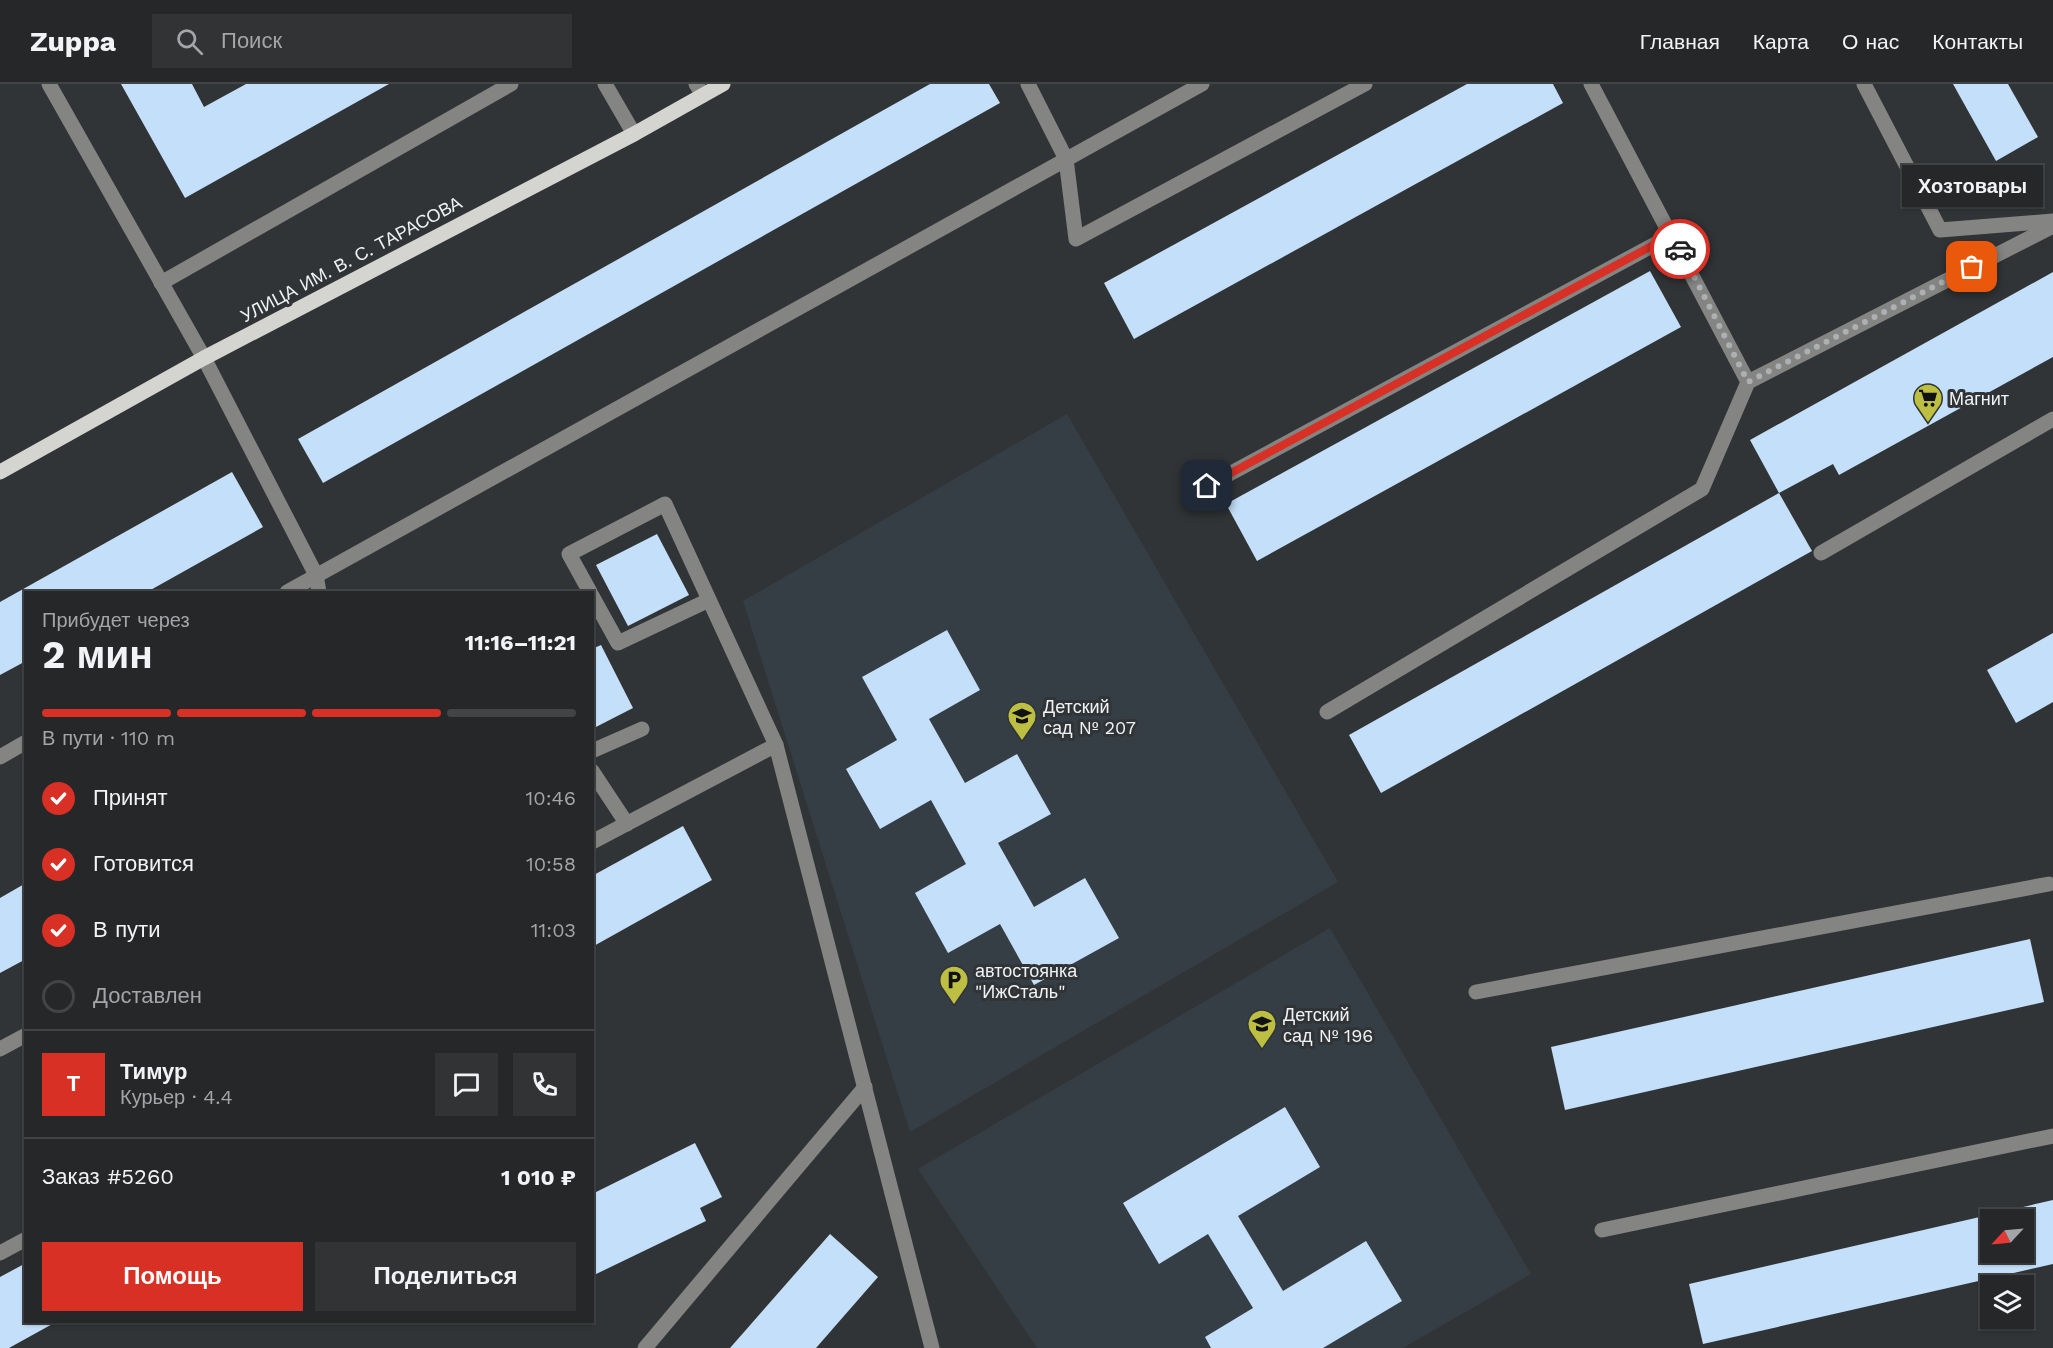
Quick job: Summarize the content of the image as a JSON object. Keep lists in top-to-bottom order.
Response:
{
  "streets": {
    "main road": ["УЛИЦА ИМ. В. С. ТАРАСОВА"]
  },
  "places": {
    "other": ["Хозтовары"],
    "supermarket": ["Магнит"],
    "school or university": ["Детский сад № 207", "Детский сад № 196"],
    "parking": ["автостоянка \"ИжСталь\""]
  },
  "north": "bottom left",
  "page": {
    "header": "Zuppa",
    "search": "Поиск",
    "nav": [
      "Главная",
      "Карта",
      "О нас",
      "Контакты"
    ],
    "bubble": "Хозтовары",
    "heading": ["2 мин", "Прибудет через", "11:16–11:21"],
    "panel": [
      "Тимур",
      "Курьер · 4.4",
      "Заказ #5260",
      "1 010 ₽"
    ],
    "bar": "В пути · 110 m",
    "list": [
      ["Принят", "10:46"],
      ["Готовится", "10:58"],
      ["В пути", "11:03"],
      "Доставлен"
    ],
    "round": "Т",
    "buttons": ["Помощь", "Поделиться"]
  }
}
